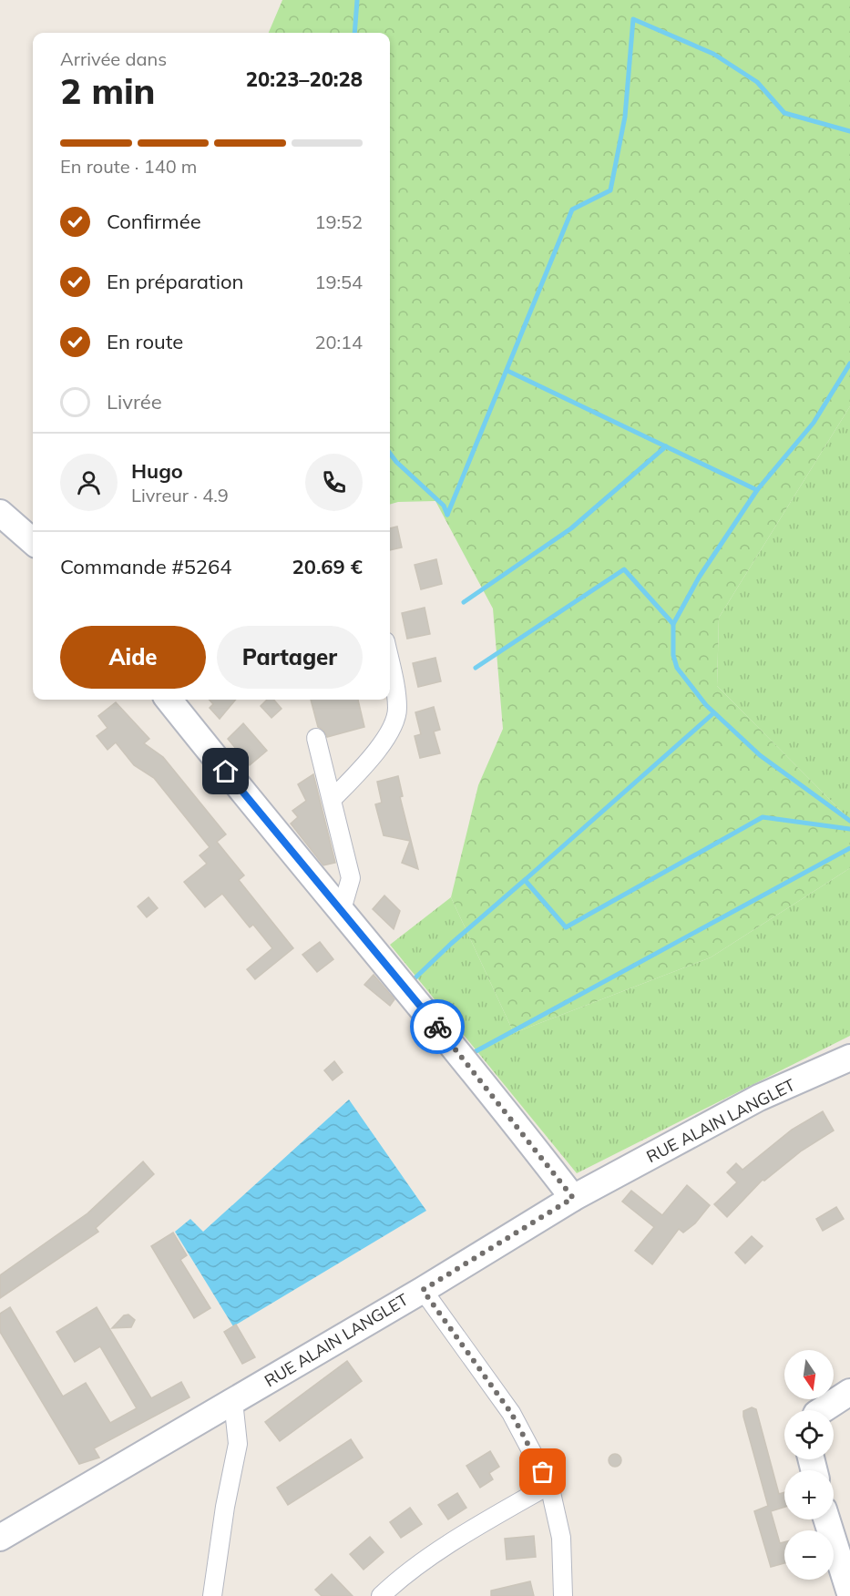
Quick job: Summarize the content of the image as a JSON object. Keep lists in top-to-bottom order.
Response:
{
  "streets": {
    "street": ["RUE ALAIN LANGLET"]
  },
  "north": "bottom",
  "page": {
    "heading": ["2 min", "Arrivée dans", "20:23–20:28"],
    "panel": [
      "Hugo",
      "Livreur · 4.9",
      "Commande #5264",
      "20.69 €"
    ],
    "bar": "En route · 140 m",
    "list": [
      ["Confirmée", "19:52"],
      ["En préparation", "19:54"],
      ["En route", "20:14"],
      "Livrée"
    ],
    "buttons": ["Aide", "Partager"],
    "map_buttons": ["+", "−"]
  }
}
